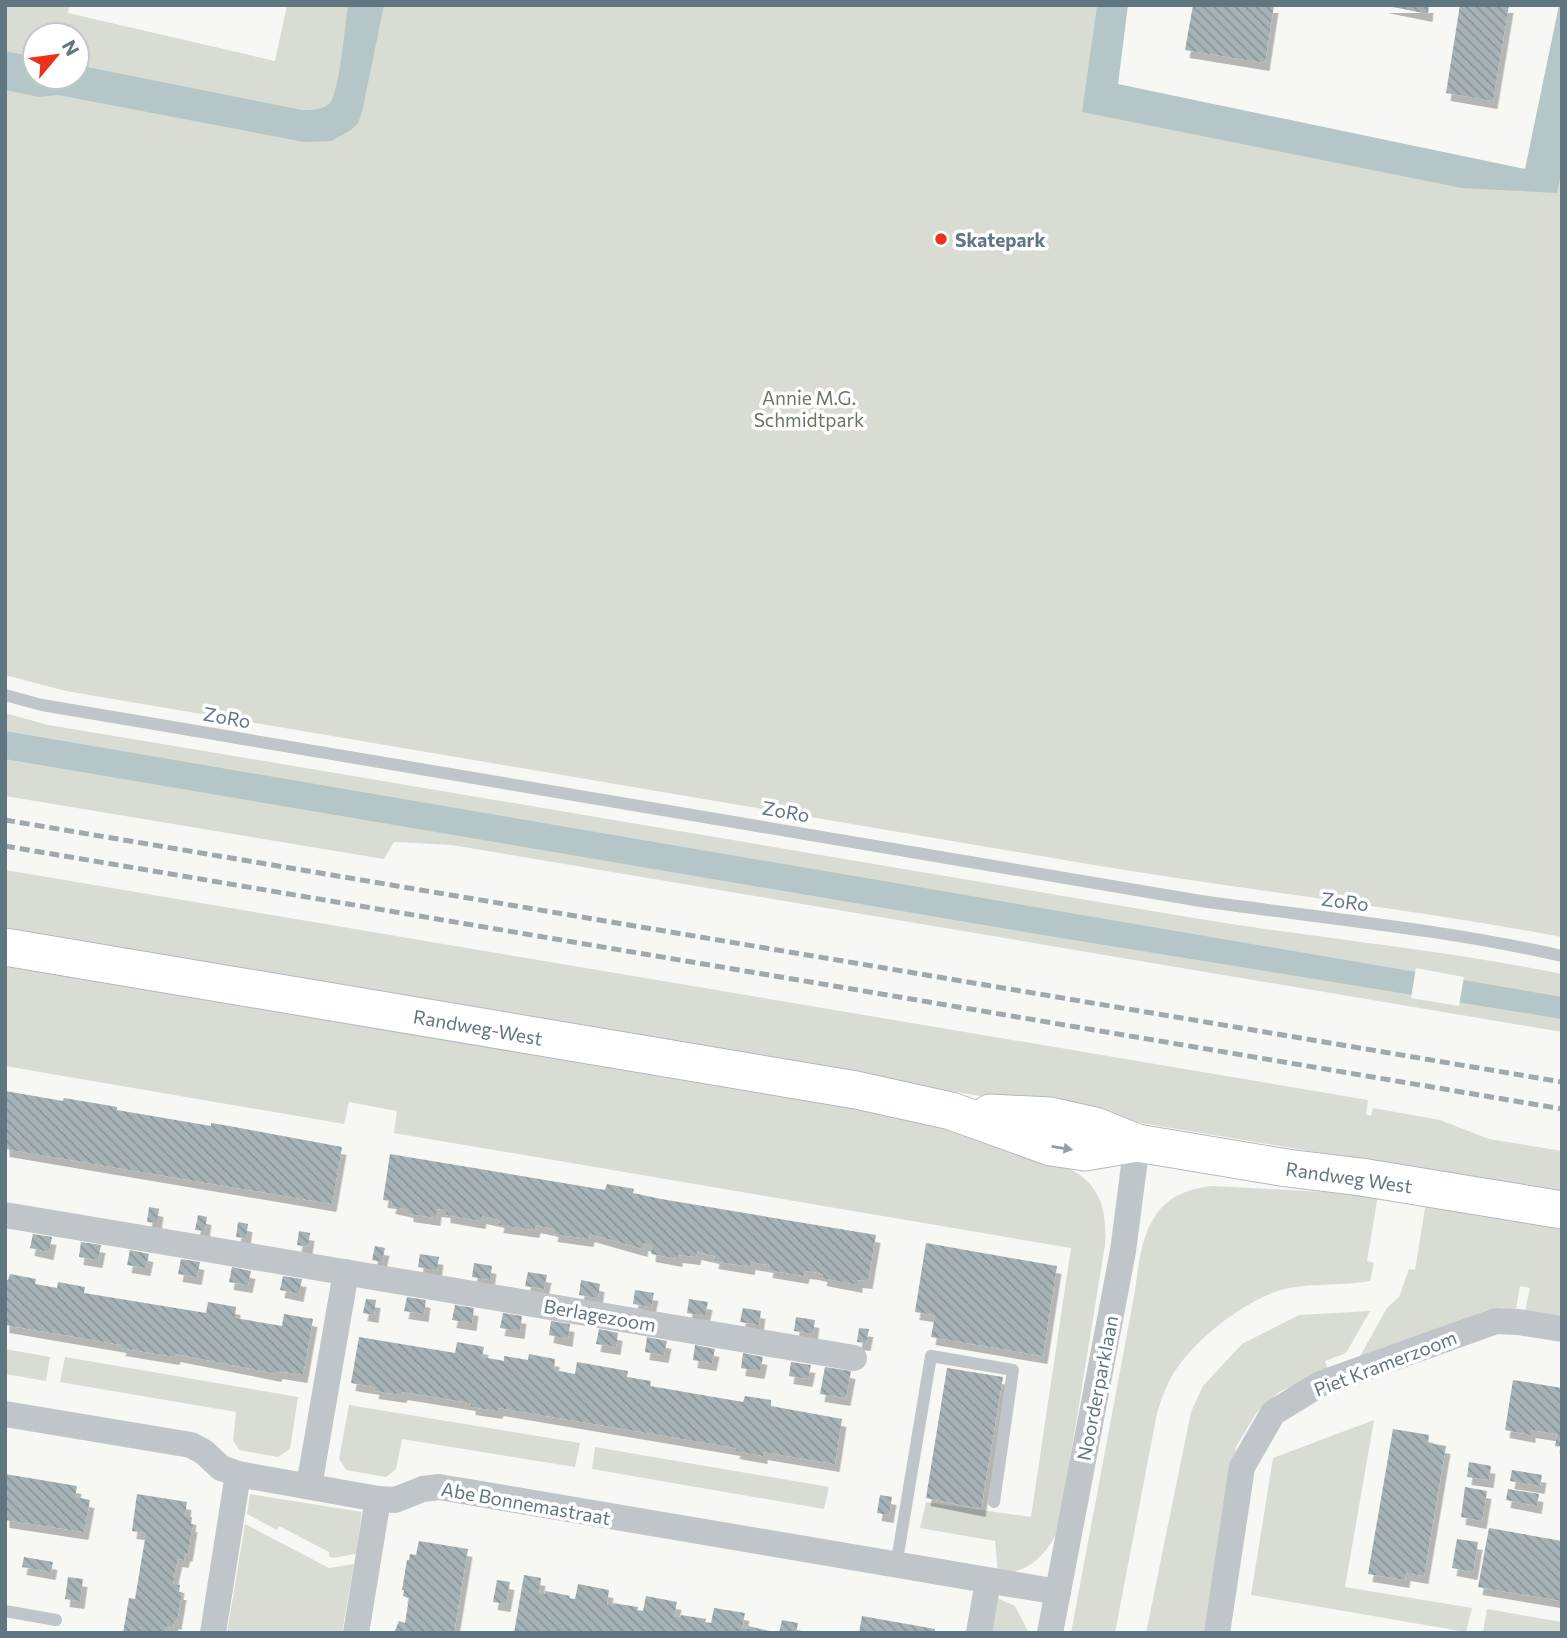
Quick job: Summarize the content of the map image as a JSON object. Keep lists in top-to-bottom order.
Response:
{
  "streets": {
    "main road": ["Randweg-West", "Randweg West"],
    "street": [
      "Berlagezoom",
      "Piet Kramerzoom",
      "Noorderparklaan",
      "Abe Bonnemastraat"
    ],
    "lane": ["ZoRo"]
  },
  "crossings": [
    ["Randweg-West", "Randweg West"],
    ["Randweg West", "Noorderparklaan"],
    ["Noorderparklaan", "Abe Bonnemastraat"]
  ],
  "parks": ["Annie M.G. Schmidtpark"],
  "places": ["Skatepark"],
  "north": "top right"
}
